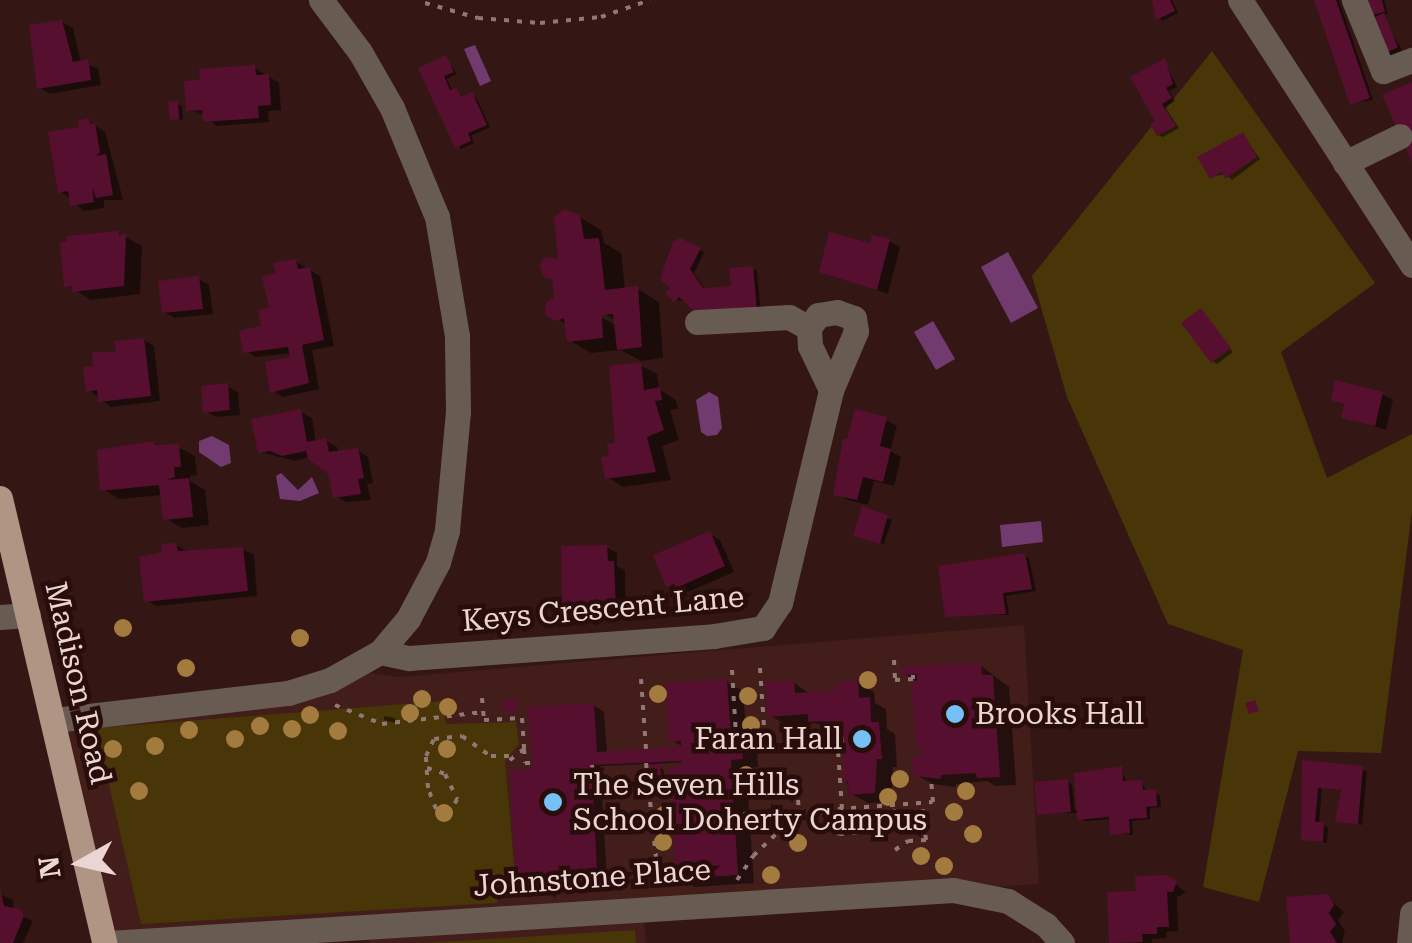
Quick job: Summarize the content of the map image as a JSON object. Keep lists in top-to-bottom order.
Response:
{
  "streets": {
    "main road": ["Madison Road"],
    "street": ["Keys Crescent Lane", "Johnstone Place"]
  },
  "crossings": [
    ["Madison Road", "Johnstone Place"]
  ],
  "places": ["Brooks Hall", "Faran Hall", "The Seven Hills School Doherty Campus"],
  "north": "left"
}
